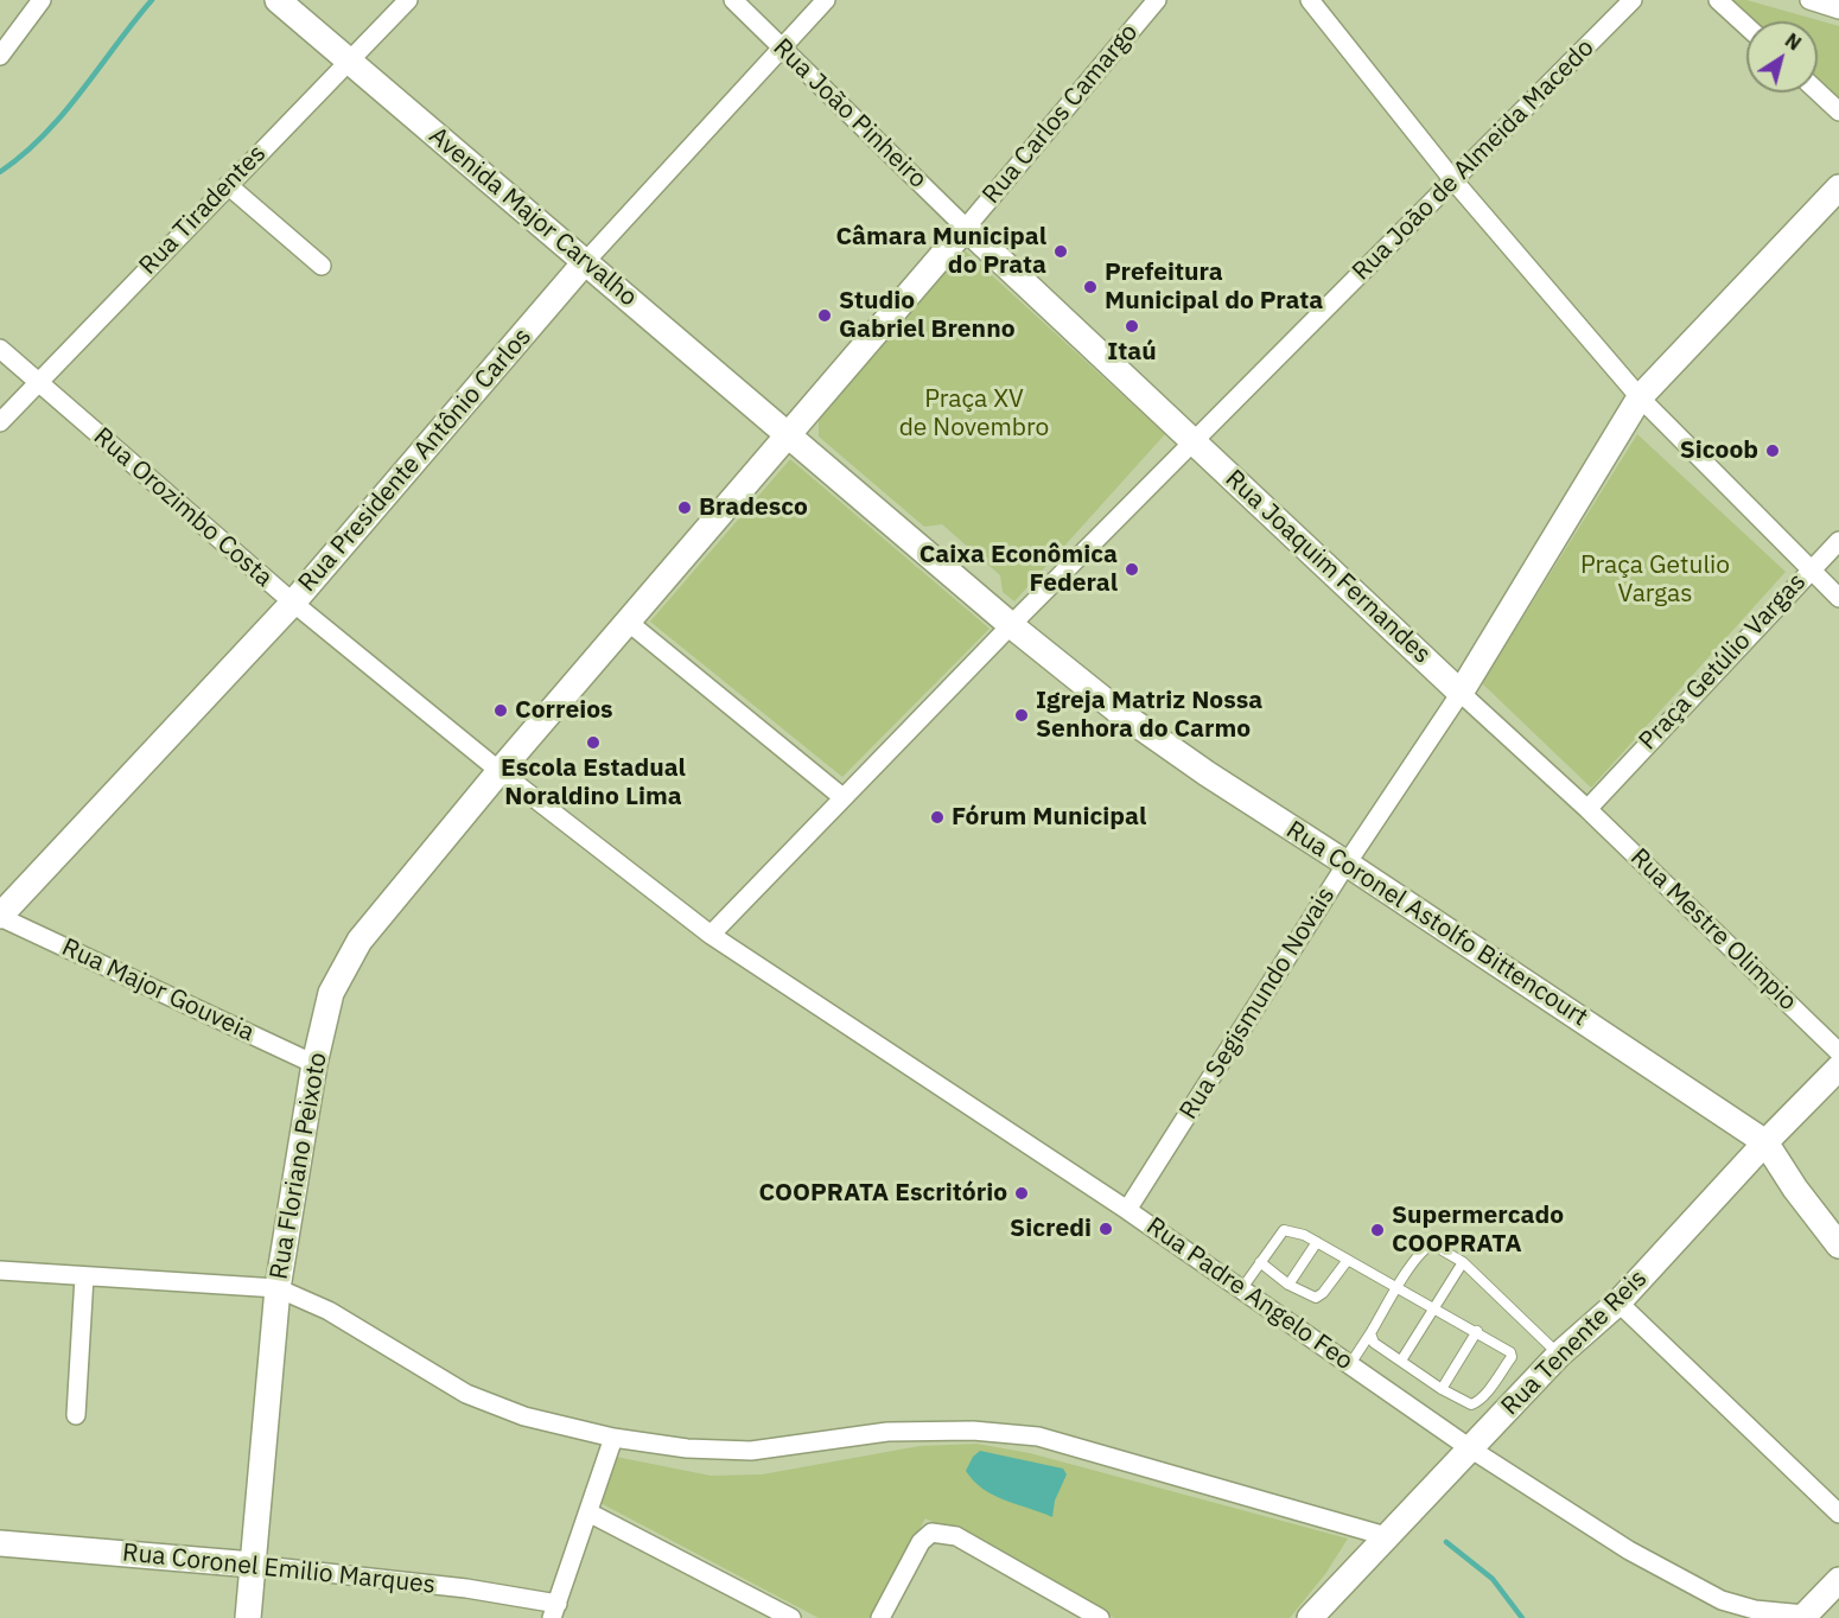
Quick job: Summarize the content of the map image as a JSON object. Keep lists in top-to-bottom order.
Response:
{
  "streets": {
    "street": [
      "Rua João Pinheiro",
      "Rua Carlos Camargo",
      "Rua João de Almeida Macedo",
      "Rua Tiradentes",
      "Avenida Major Carvalho",
      "Rua Presidente Antônio Carlos",
      "Rua Orozimbo Costa",
      "Rua Joaquim Fernandes",
      "Praça Getúlio Vargas",
      "Rua Coronel Astolfo Bittencourt",
      "Rua Mestre Olimpio",
      "Rua Major Gouveia",
      "Rua Segismundo Novais",
      "Rua Floriano Peixoto",
      "Rua Padre Angelo Feo",
      "Rua Tenente Reis",
      "Rua Coronel Emilio Marques"
    ]
  },
  "crossings": [
    ["Rua João Pinheiro", "Rua Carlos Camargo"],
    ["Rua João Pinheiro", "Rua Presidente Antônio Carlos"],
    ["Rua João de Almeida Macedo", "Rua Joaquim Fernandes"],
    ["Rua João de Almeida Macedo", "Praça Getúlio Vargas"],
    ["Rua Tiradentes", "Avenida Major Carvalho"],
    ["Rua Tiradentes", "Rua Orozimbo Costa"],
    ["Avenida Major Carvalho", "Rua Presidente Antônio Carlos"],
    ["Rua Presidente Antônio Carlos", "Rua Orozimbo Costa"],
    ["Rua Presidente Antônio Carlos", "Rua Major Gouveia"],
    ["Rua Orozimbo Costa", "Rua Floriano Peixoto"],
    ["Rua Joaquim Fernandes", "Rua Segismundo Novais"],
    ["Praça Getúlio Vargas", "Rua Mestre Olimpio"],
    ["Rua Coronel Astolfo Bittencourt", "Rua Segismundo Novais"],
    ["Rua Coronel Astolfo Bittencourt", "Rua Tenente Reis"],
    ["Rua Major Gouveia", "Rua Floriano Peixoto"],
    ["Rua Segismundo Novais", "Rua Padre Angelo Feo"],
    ["Rua Floriano Peixoto", "Rua Coronel Emilio Marques"],
    ["Rua Padre Angelo Feo", "Rua Tenente Reis"]
  ],
  "parks": ["Praça XV de Novembro", "Praça Getulio Vargas"],
  "places": [
    "Câmara Municipal do Prata",
    "Prefeitura Municipal do Prata",
    "Studio Gabriel Brenno",
    "Itaú",
    "Sicoob",
    "Bradesco",
    "Caixa Econômica Federal",
    "Correios",
    "Igreja Matriz Nossa Senhora do Carmo",
    "Escola Estadual Noraldino Lima",
    "Fórum Municipal",
    "COOPRATA Escritório",
    "Sicredi",
    "Supermercado COOPRATA"
  ],
  "north": "top right"
}
